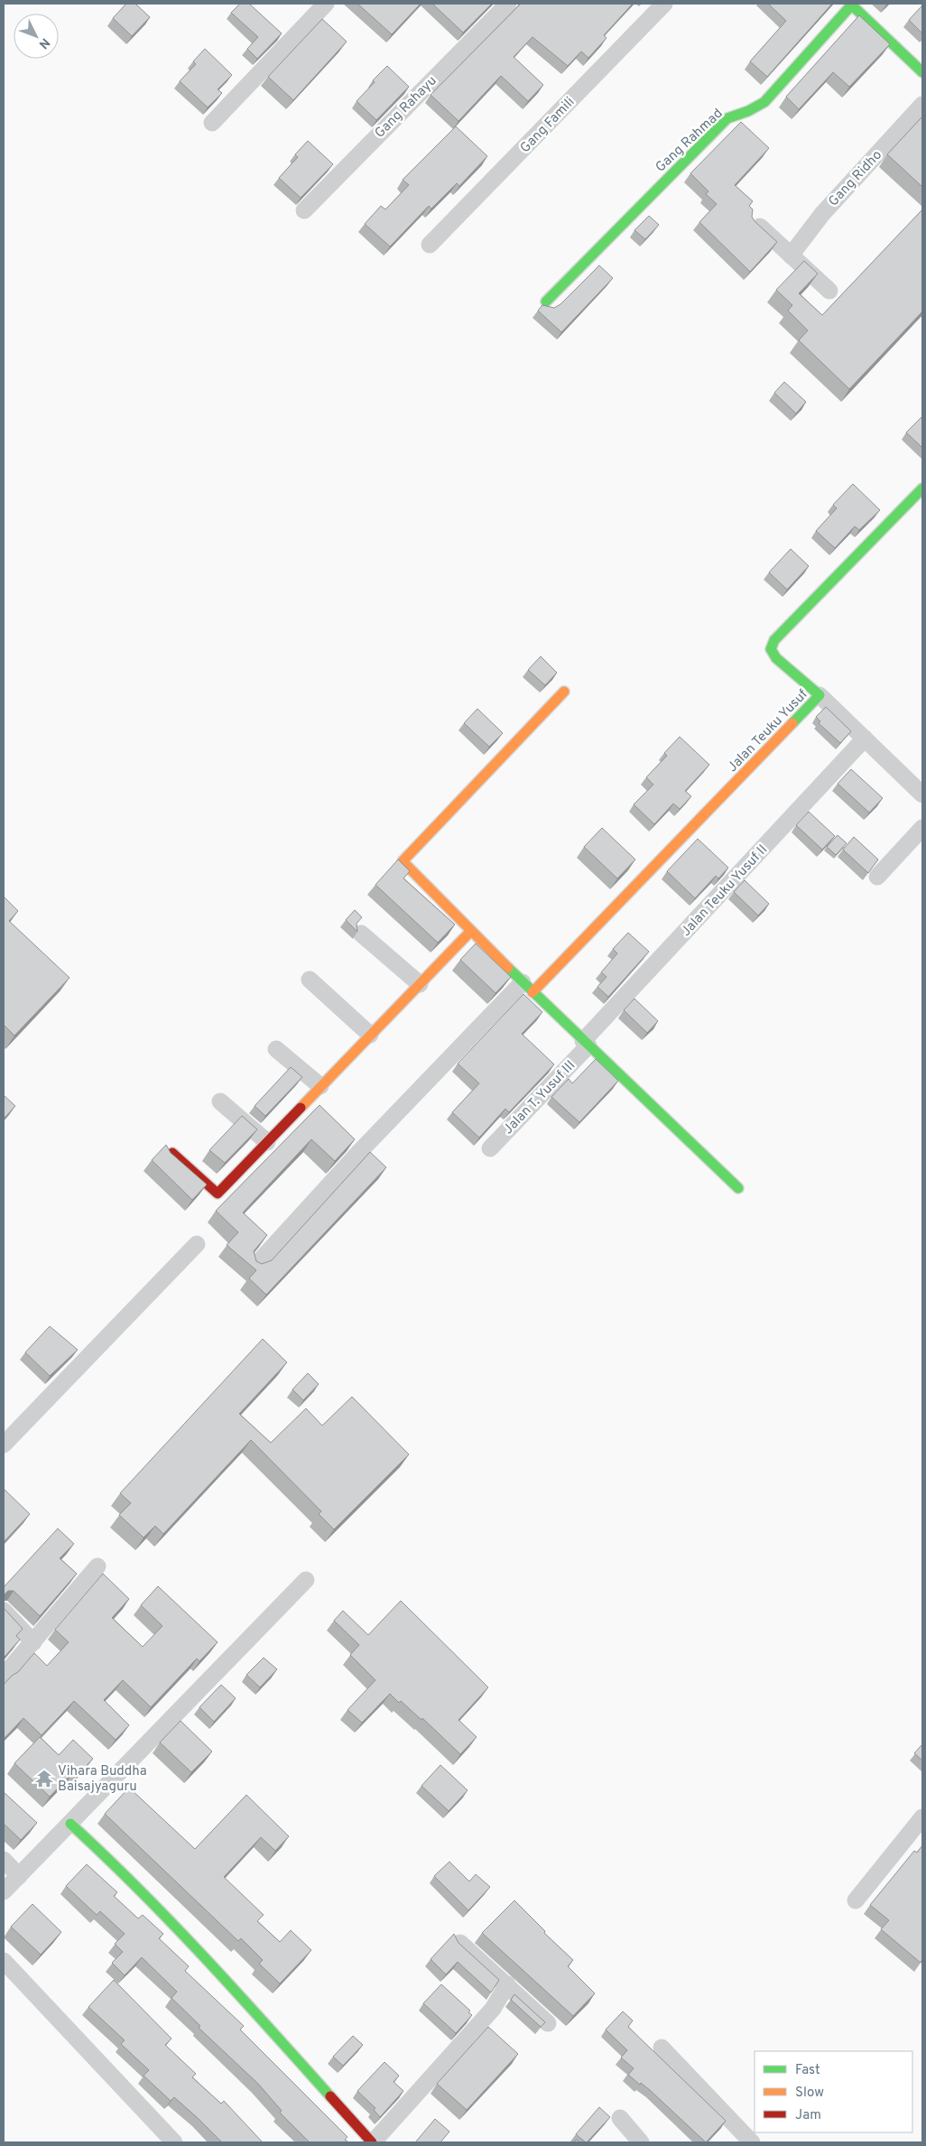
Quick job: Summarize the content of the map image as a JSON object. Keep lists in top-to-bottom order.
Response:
{
  "streets": {
    "street": [
      "Gang Rahayu",
      "Gang Famili",
      "Gang Rahmad",
      "Gang Ridho",
      "Jalan Teuku Yusuf",
      "Jalan Teuku Yusuf II",
      "Jalan T. Yusuf III"
    ]
  },
  "crossings": [
    ["Jalan Teuku Yusuf II", "Jalan T. Yusuf III"]
  ],
  "places": {
    "temple": ["Vihara Buddha Baisajyaguru"]
  },
  "legend": ["Fast", "Slow", "Jam"],
  "north": "bottom right"
}
